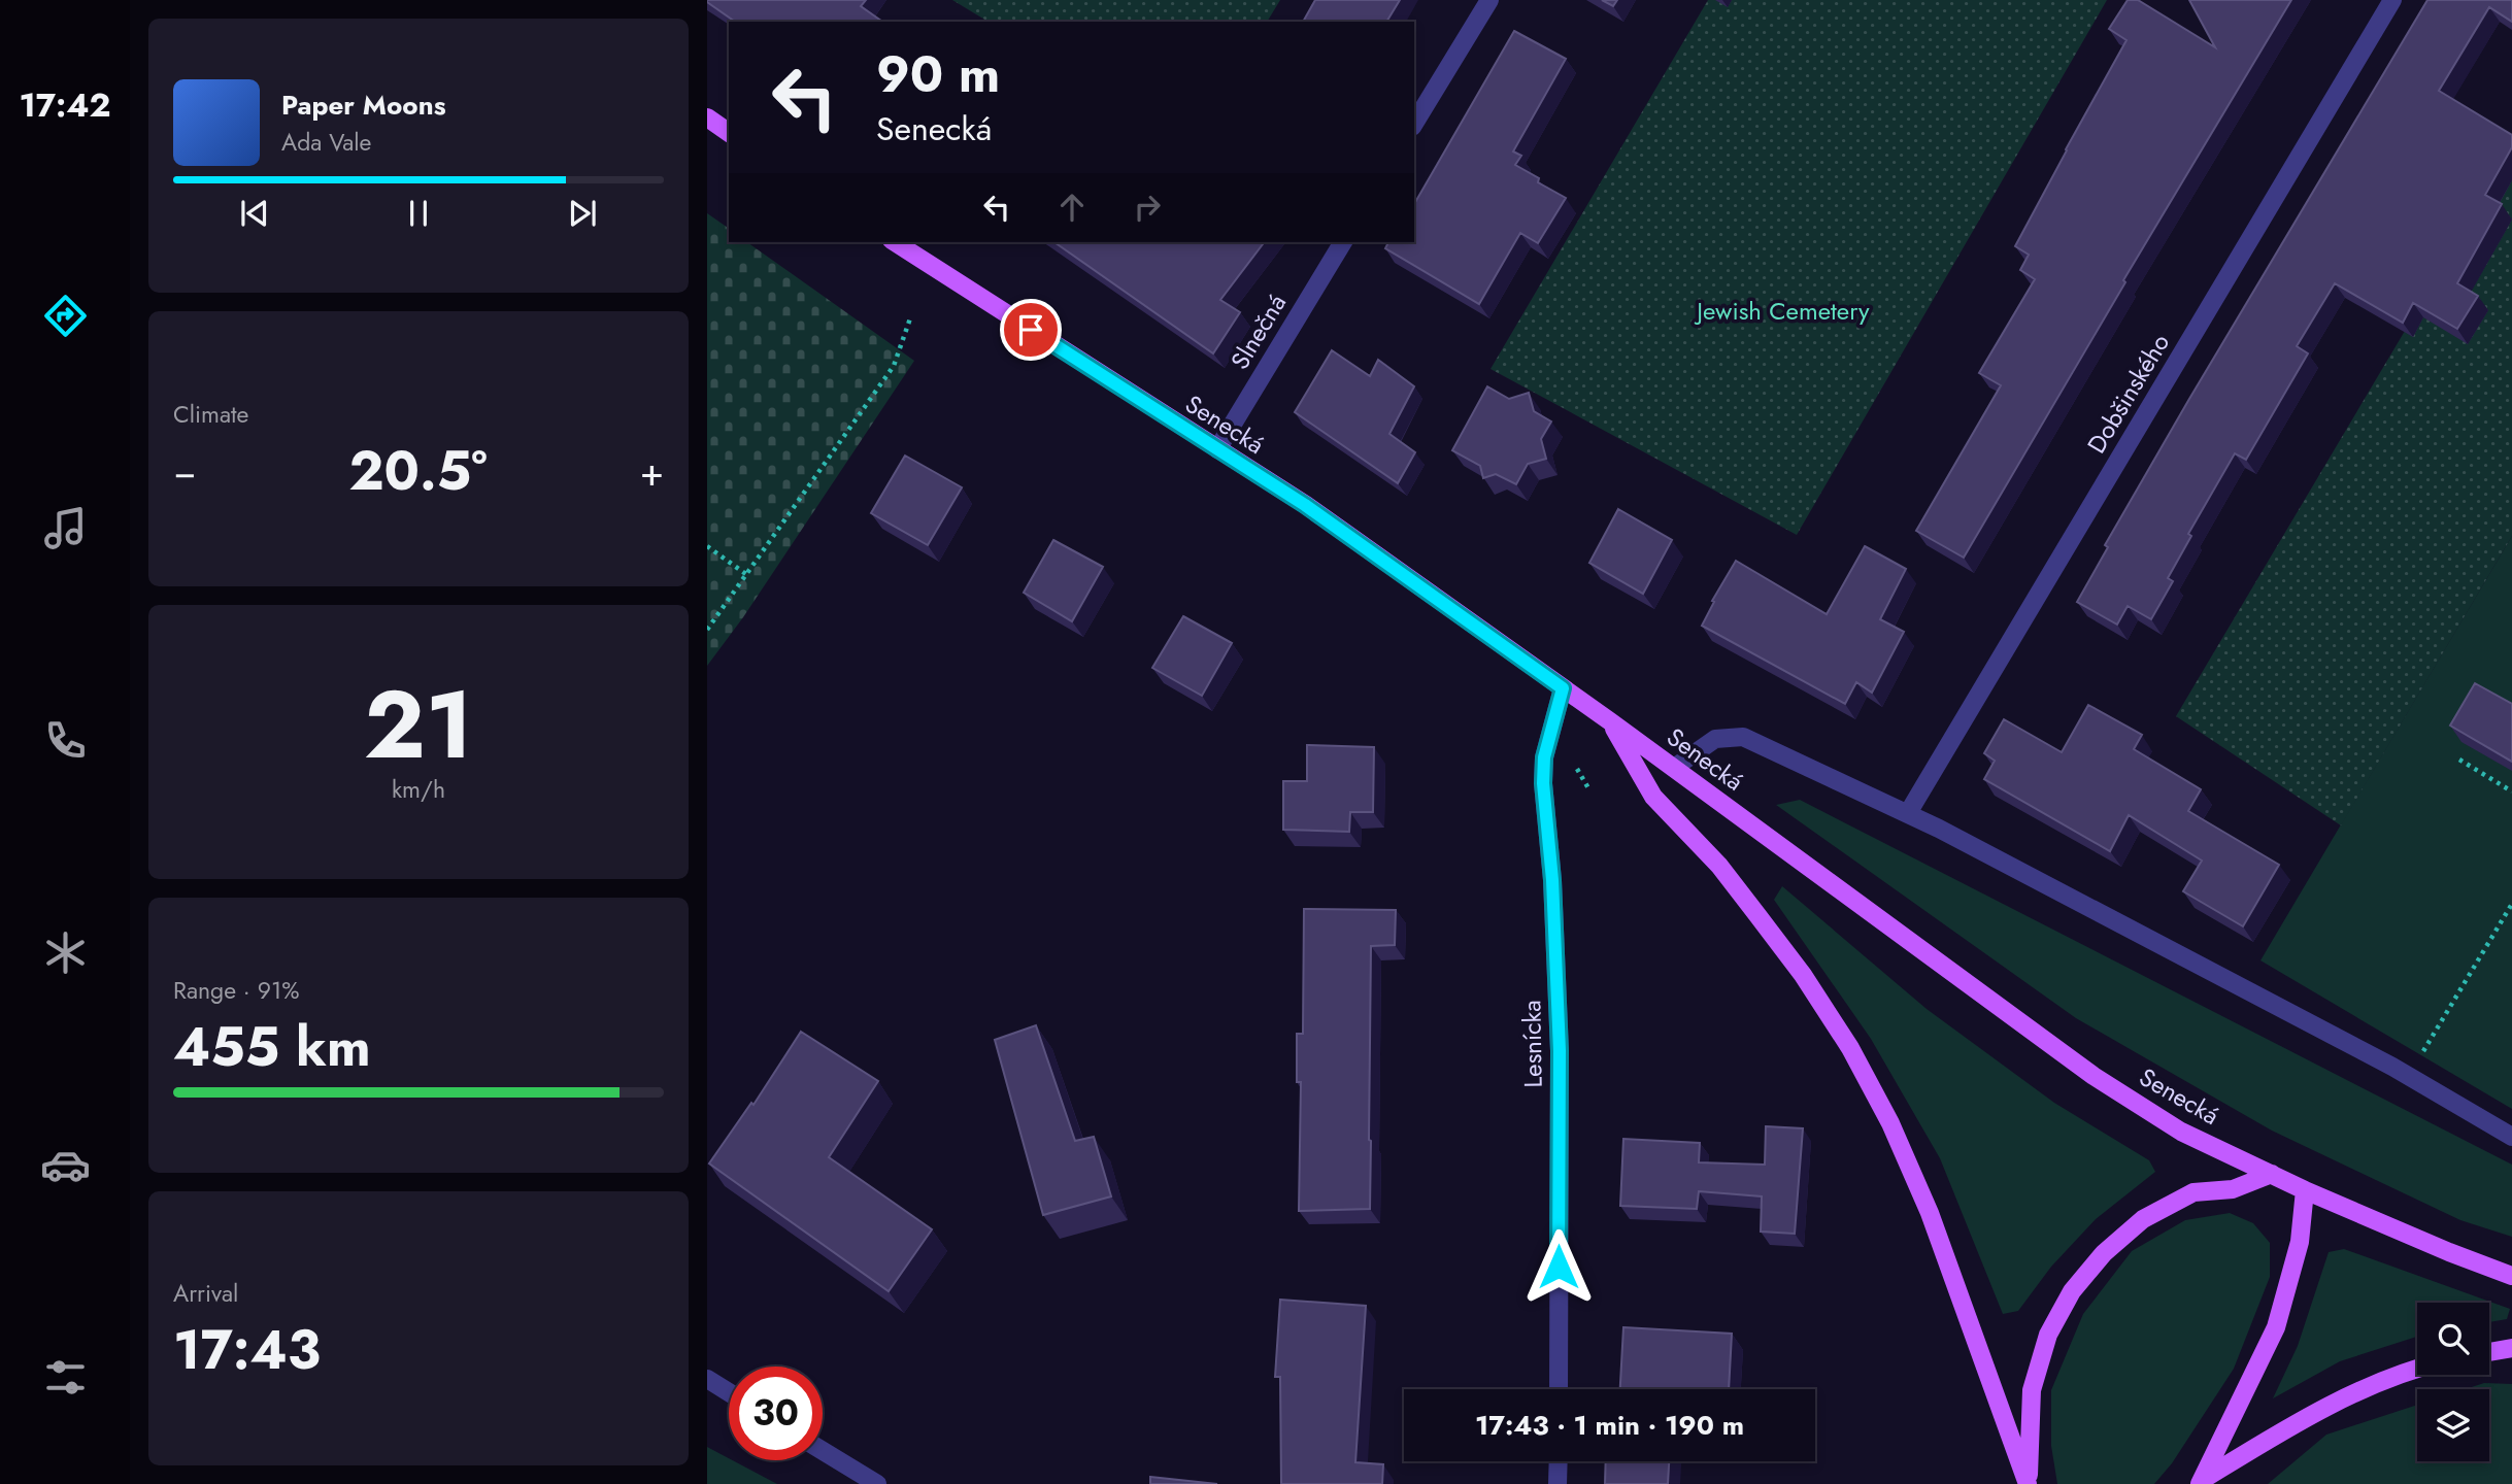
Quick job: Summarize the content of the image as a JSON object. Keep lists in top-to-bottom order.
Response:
{
  "streets": {
    "main road": ["Senecká"],
    "street": ["Slnečná", "Dobšinského", "Lesnícka"]
  },
  "crossings": [
    ["Slnečná", "Senecká"],
    ["Senecká", "Lesnícka"]
  ],
  "parks": ["Jewish Cemetery"],
  "page": {
    "tabs": "17:42",
    "turn": ["90 m", "Senecká"],
    "song": ["Paper Moons", "Ada Vale"],
    "tile": [
      "Climate",
      ["21", "km/h"],
      ["Range · 91%", "455 km"],
      ["Arrival", "17:43"]
    ],
    "heat": ["−", "20.5°", "+"],
    "limit": "30",
    "trip": "17:43 · 1 min · 190 m"
  }
}
